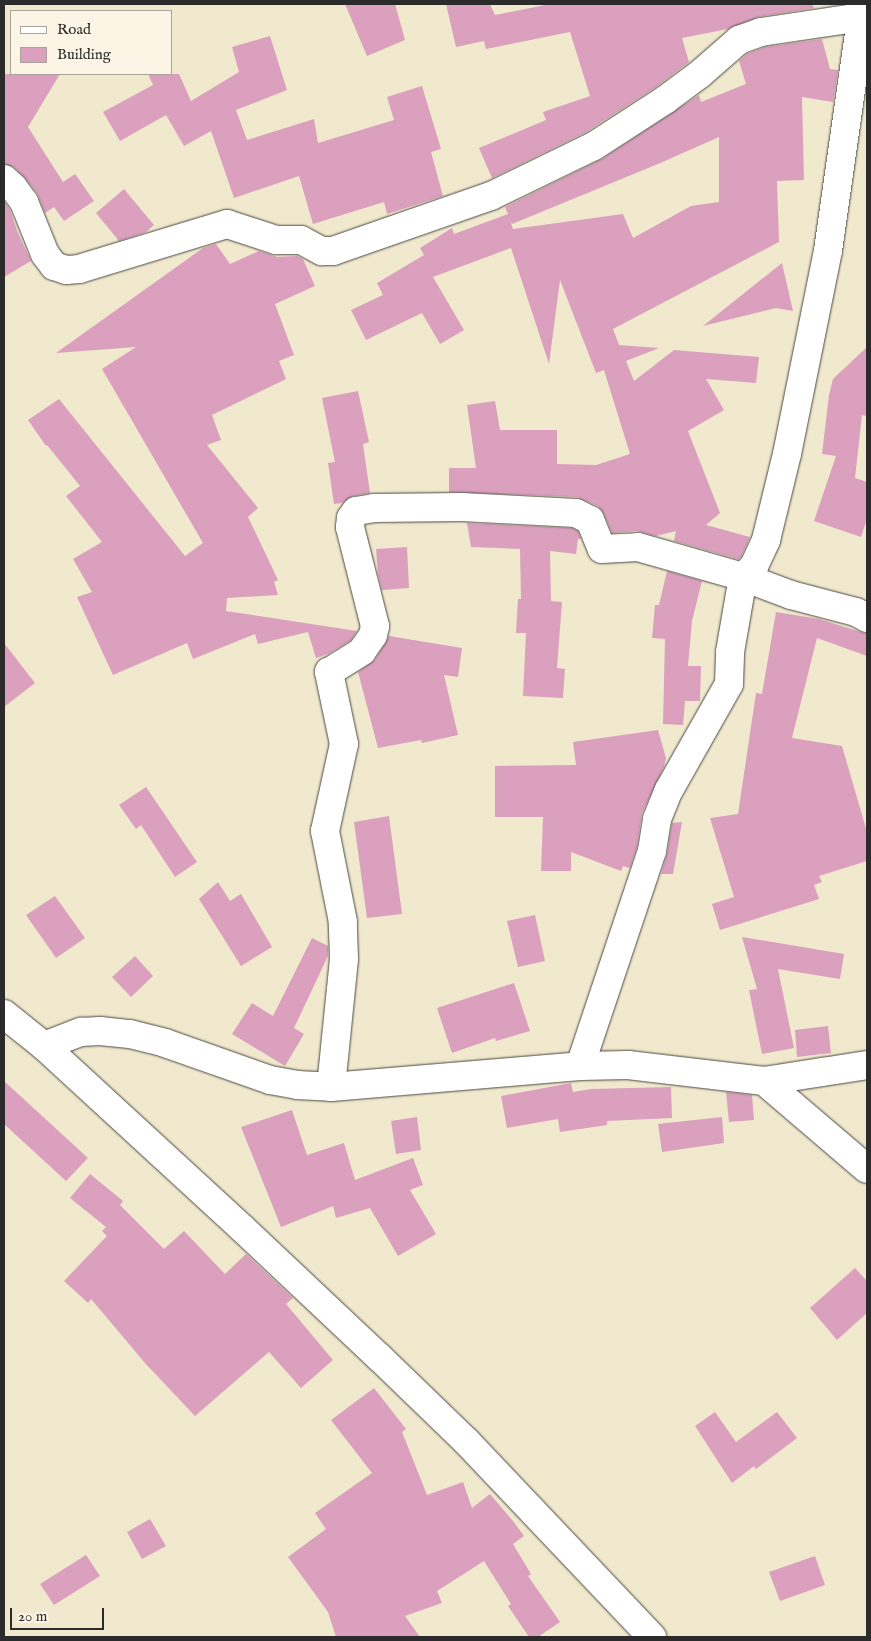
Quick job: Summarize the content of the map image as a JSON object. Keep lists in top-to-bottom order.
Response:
{
  "legend": ["Road", "Building"],
  "scale_bar": "20 m"
}
